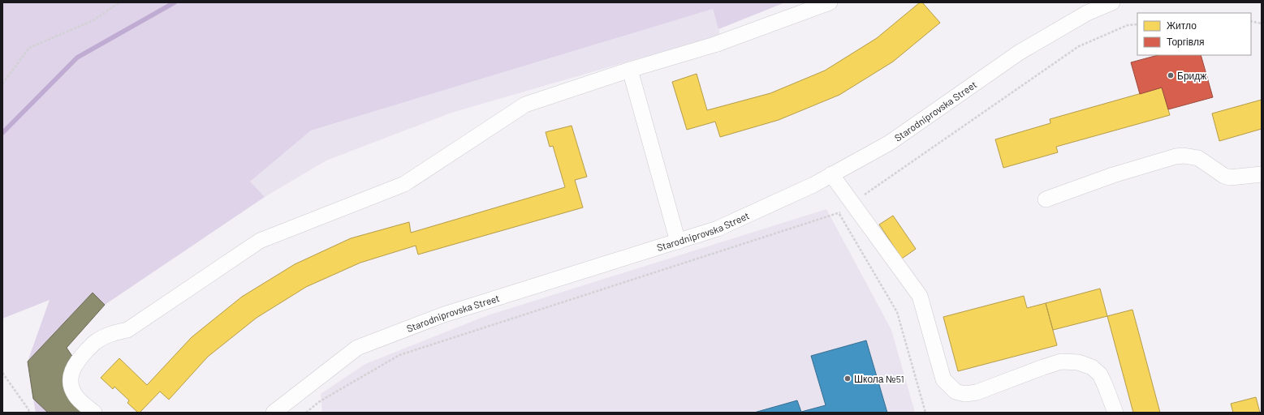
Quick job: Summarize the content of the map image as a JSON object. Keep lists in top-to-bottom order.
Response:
{
  "streets": {
    "street": ["Starodniprovska Street"]
  },
  "places": ["Бридж", "Школа №51"],
  "legend": ["Житло", "Торгівля"]
}
